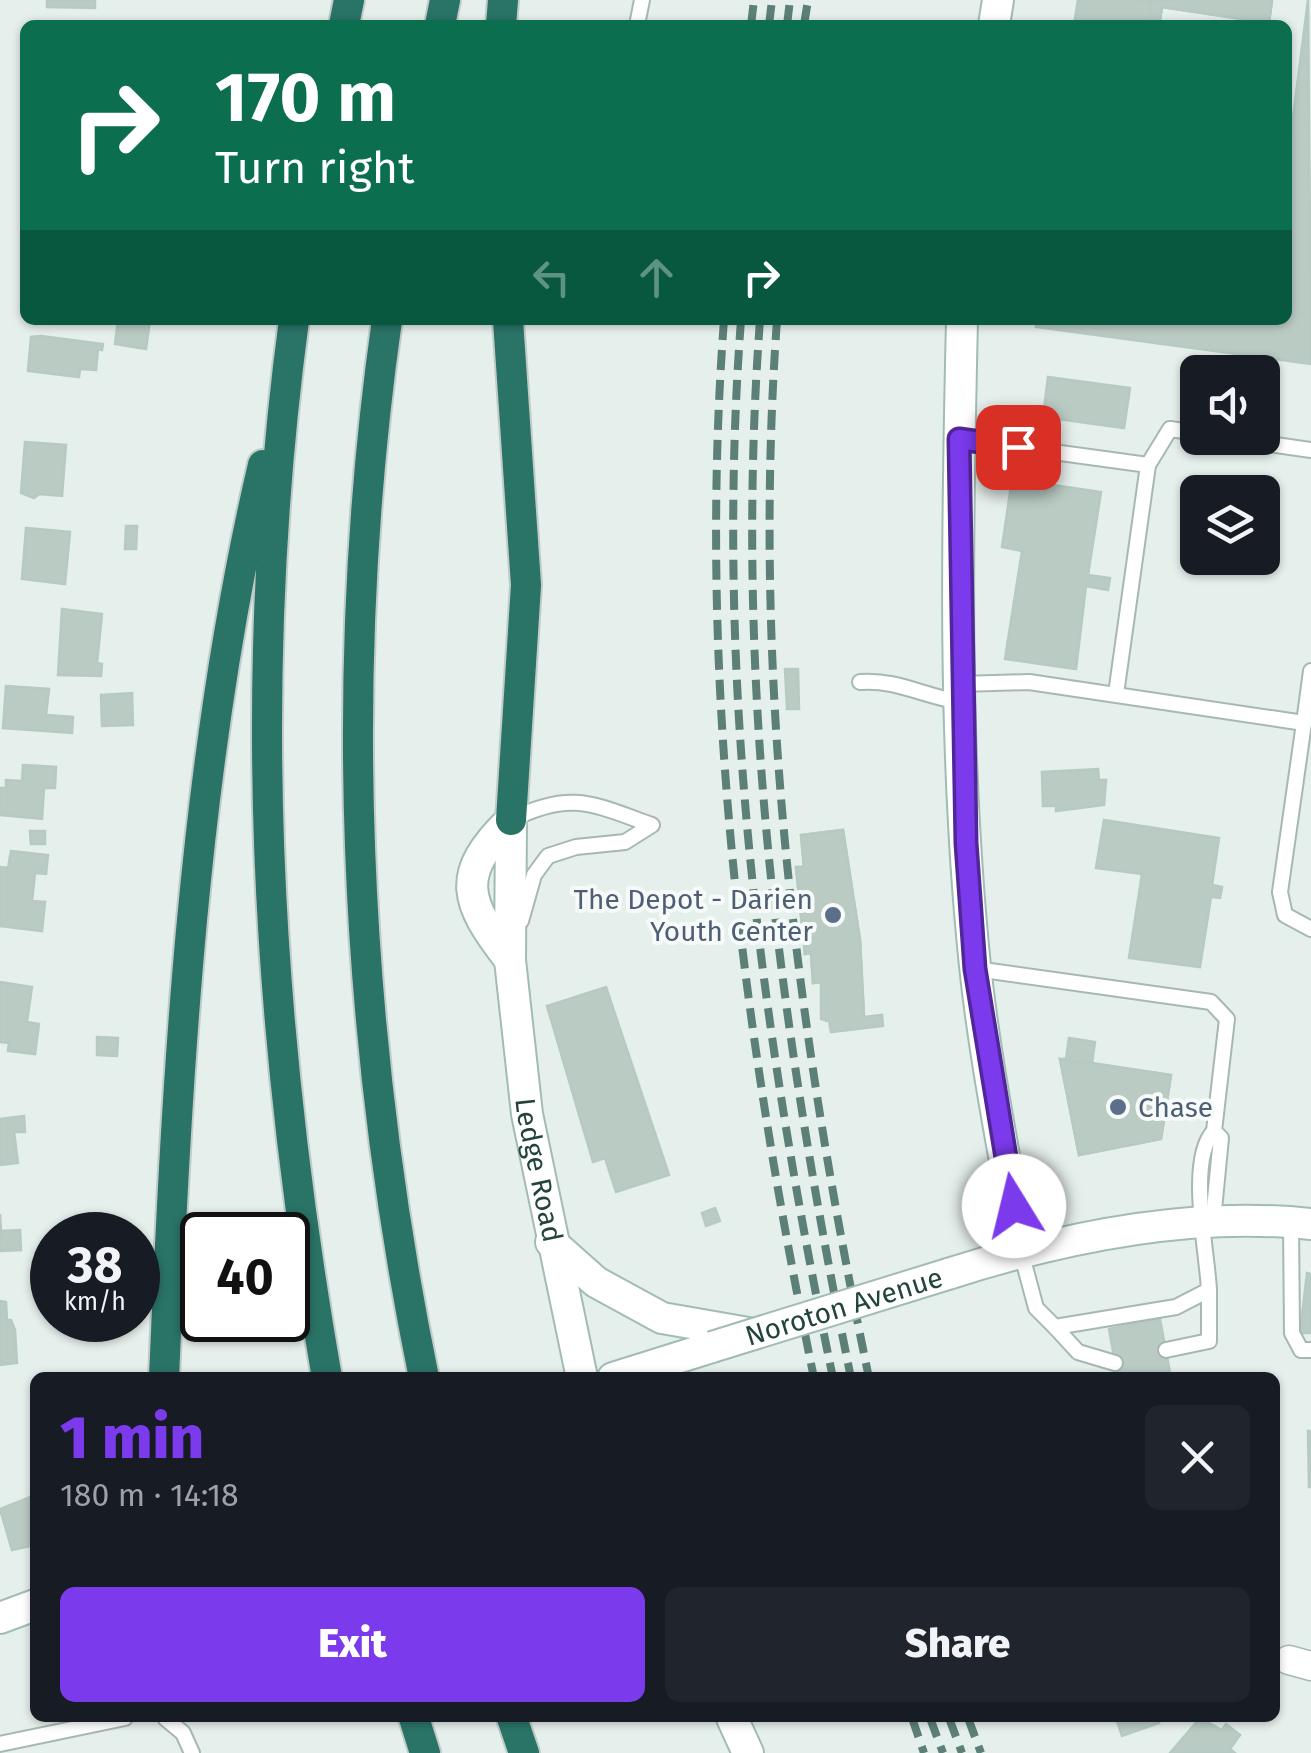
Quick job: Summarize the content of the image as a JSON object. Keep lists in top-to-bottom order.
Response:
{
  "streets": {
    "main road": ["Ledge Road", "Noroton Avenue"]
  },
  "places": ["The Depot - Darien Youth Center", "Chase"],
  "page": {
    "turn": ["170 m", "Turn right"],
    "speed": "38 km/h",
    "limit": "40",
    "heading": ["1 min", "180 m · 14:18"],
    "buttons": ["Exit", "Share"]
  }
}
